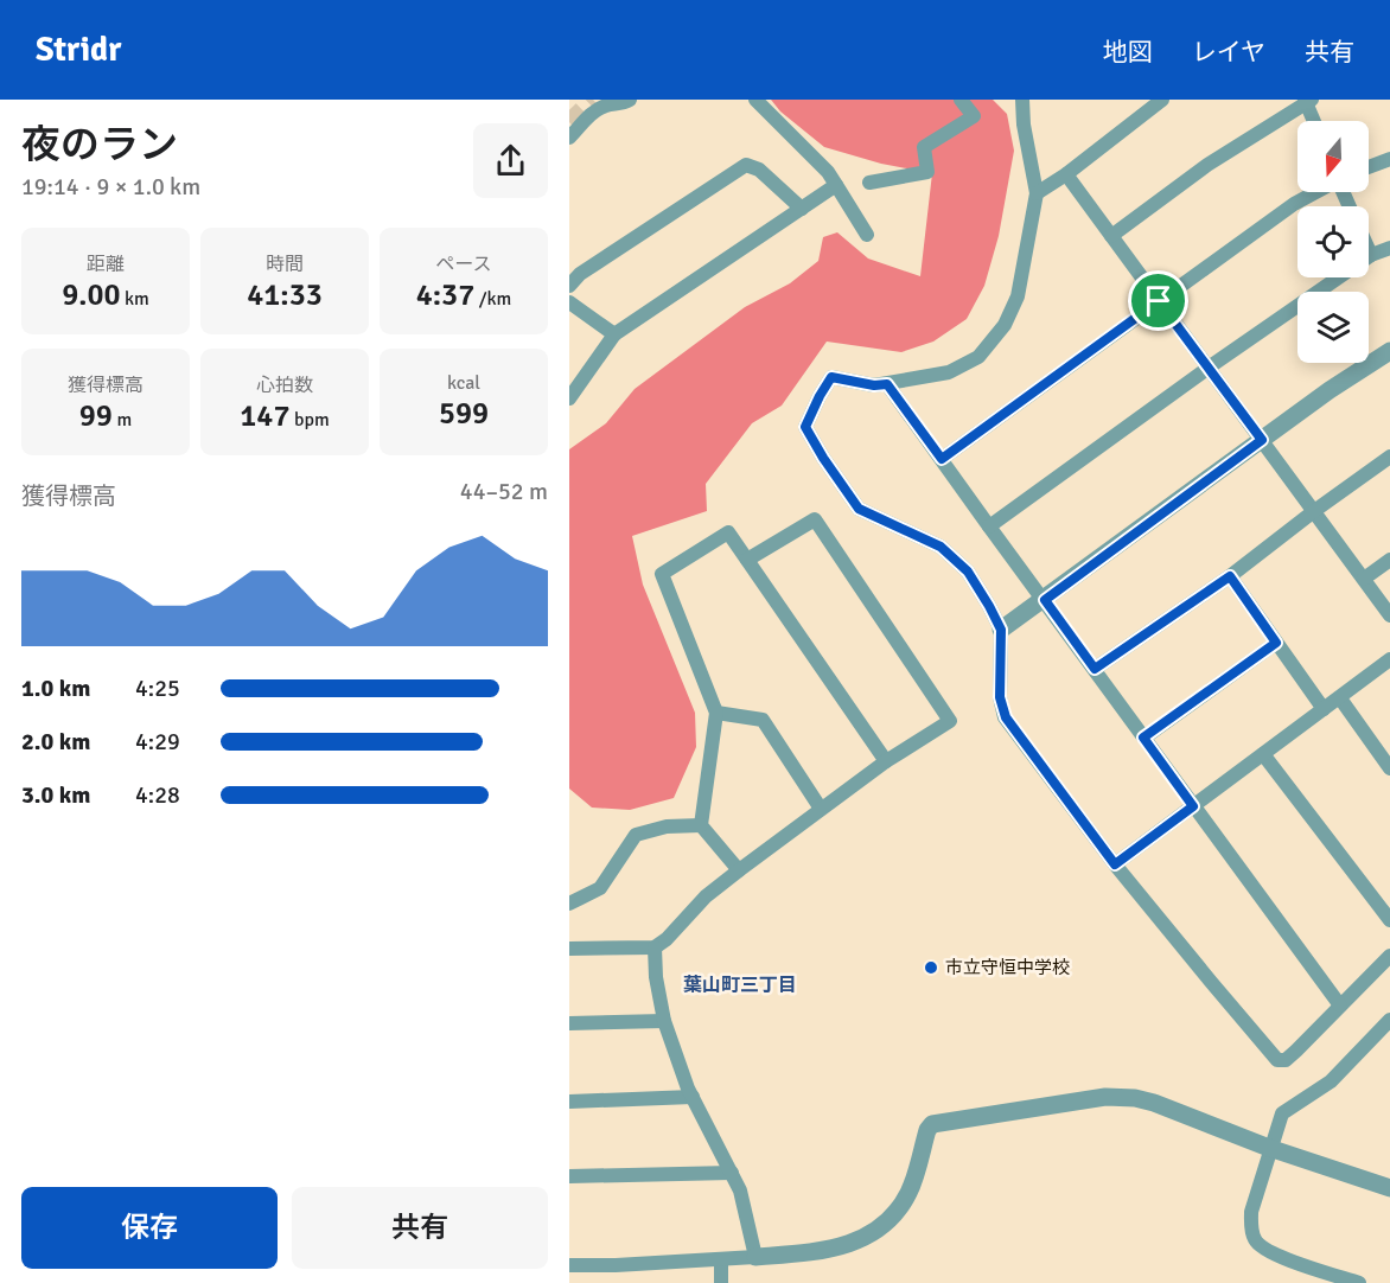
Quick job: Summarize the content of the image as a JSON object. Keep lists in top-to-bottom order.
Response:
{
  "districts": ["葉山町三丁目"],
  "places": ["市立守恒中学校"],
  "north": "bottom",
  "page": {
    "header": "Stridr",
    "nav": ["地図", "レイヤ", "共有"],
    "heading": ["夜のラン", "19:14 · 9 × 1.0 km"],
    "stats": [
      ["距離", "9.00 km"],
      ["時間", "41:33"],
      ["ペース", "4:37 /km"],
      ["獲得標高", "99 m"],
      ["心拍数", "147 bpm"],
      ["kcal", "599"]
    ],
    "chart": ["獲得標高", "44–52 m"],
    "list": [
      {
        "name": "1.0 km",
        "note": "4:25"
      },
      {
        "name": "2.0 km",
        "note": "4:29"
      },
      {
        "name": "3.0 km",
        "note": "4:28"
      }
    ],
    "buttons": ["保存", "共有"]
  }
}
